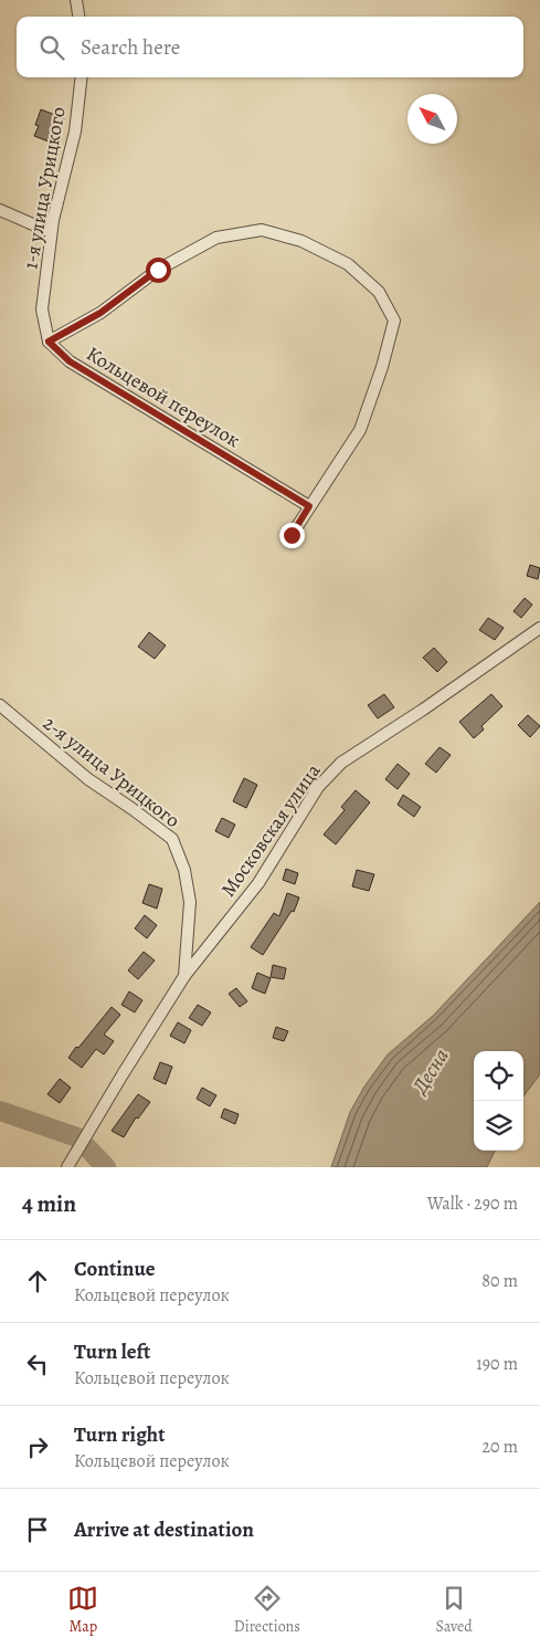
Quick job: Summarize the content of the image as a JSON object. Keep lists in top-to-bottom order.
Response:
{
  "streets": {
    "street": [
      "1-я улица Урицкого",
      "Кольцевой переулок",
      "2-я улица Урицкого",
      "Московская улица"
    ]
  },
  "crossings": [
    ["1-я улица Урицкого", "Кольцевой переулок"],
    ["2-я улица Урицкого", "Московская улица"]
  ],
  "water": ["Десна"],
  "north": "top left",
  "page": {
    "search": "Search here",
    "heading": ["4 min", "Walk · 290 m"],
    "list": [
      ["Continue", "Кольцевой переулок", "80 m"],
      ["Turn left", "Кольцевой переулок", "190 m"],
      ["Turn right", "Кольцевой переулок", "20 m"],
      "Arrive at destination"
    ],
    "nav": ["Map", "Directions", "Saved"]
  }
}
